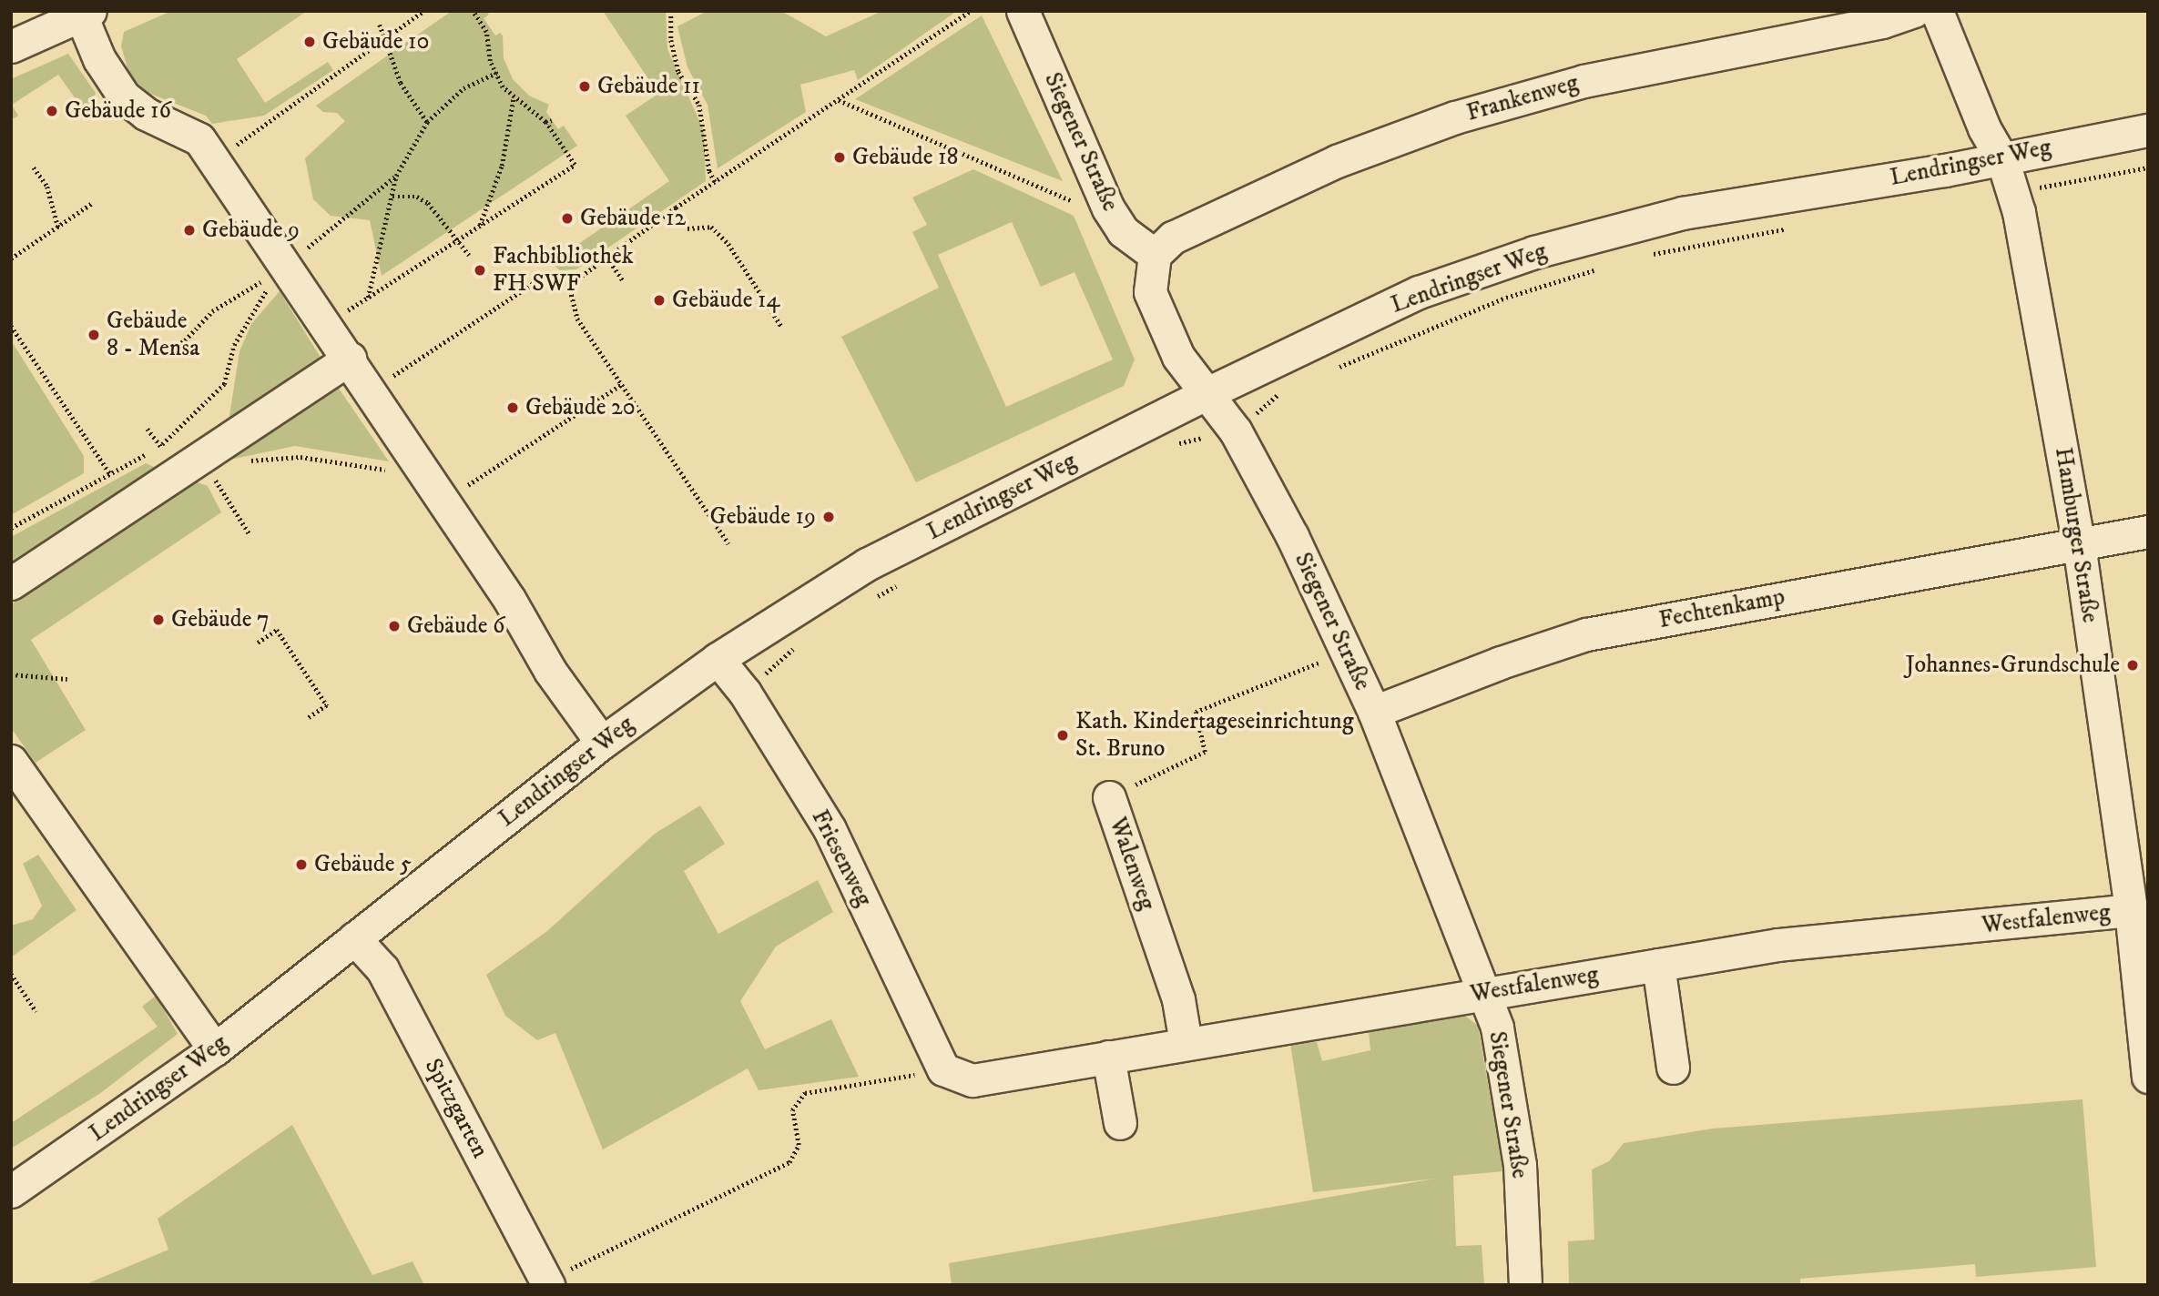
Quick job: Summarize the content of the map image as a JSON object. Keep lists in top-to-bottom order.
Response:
{
  "streets": {
    "street": [
      "Frankenweg",
      "Siegener Straße",
      "Lendringser Weg",
      "Hamburger Straße",
      "Fechtenkamp",
      "Friesenweg",
      "Walenweg",
      "Westfalenweg",
      "Spitzgarten"
    ]
  },
  "crossings": [
    ["Frankenweg", "Siegener Straße"],
    ["Siegener Straße", "Lendringser Weg"],
    ["Siegener Straße", "Fechtenkamp"],
    ["Siegener Straße", "Walenweg"],
    ["Siegener Straße", "Westfalenweg"],
    ["Lendringser Weg", "Hamburger Straße"],
    ["Lendringser Weg", "Friesenweg"],
    ["Lendringser Weg", "Spitzgarten"],
    ["Hamburger Straße", "Fechtenkamp"],
    ["Hamburger Straße", "Westfalenweg"],
    ["Friesenweg", "Westfalenweg"],
    ["Walenweg", "Westfalenweg"]
  ],
  "places": [
    "Gebäude 10",
    "Gebäude 11",
    "Gebäude 16",
    "Gebäude 18",
    "Gebäude 12",
    "Gebäude 9",
    "Fachbibliothek FH SWF",
    "Gebäude 14",
    "Gebäude 8 - Mensa",
    "Gebäude 20",
    "Gebäude 19",
    "Gebäude 7",
    "Gebäude 6",
    "Johannes-Grundschule",
    "Kath. Kindertageseinrichtung St. Bruno",
    "Gebäude 5"
  ]
}
